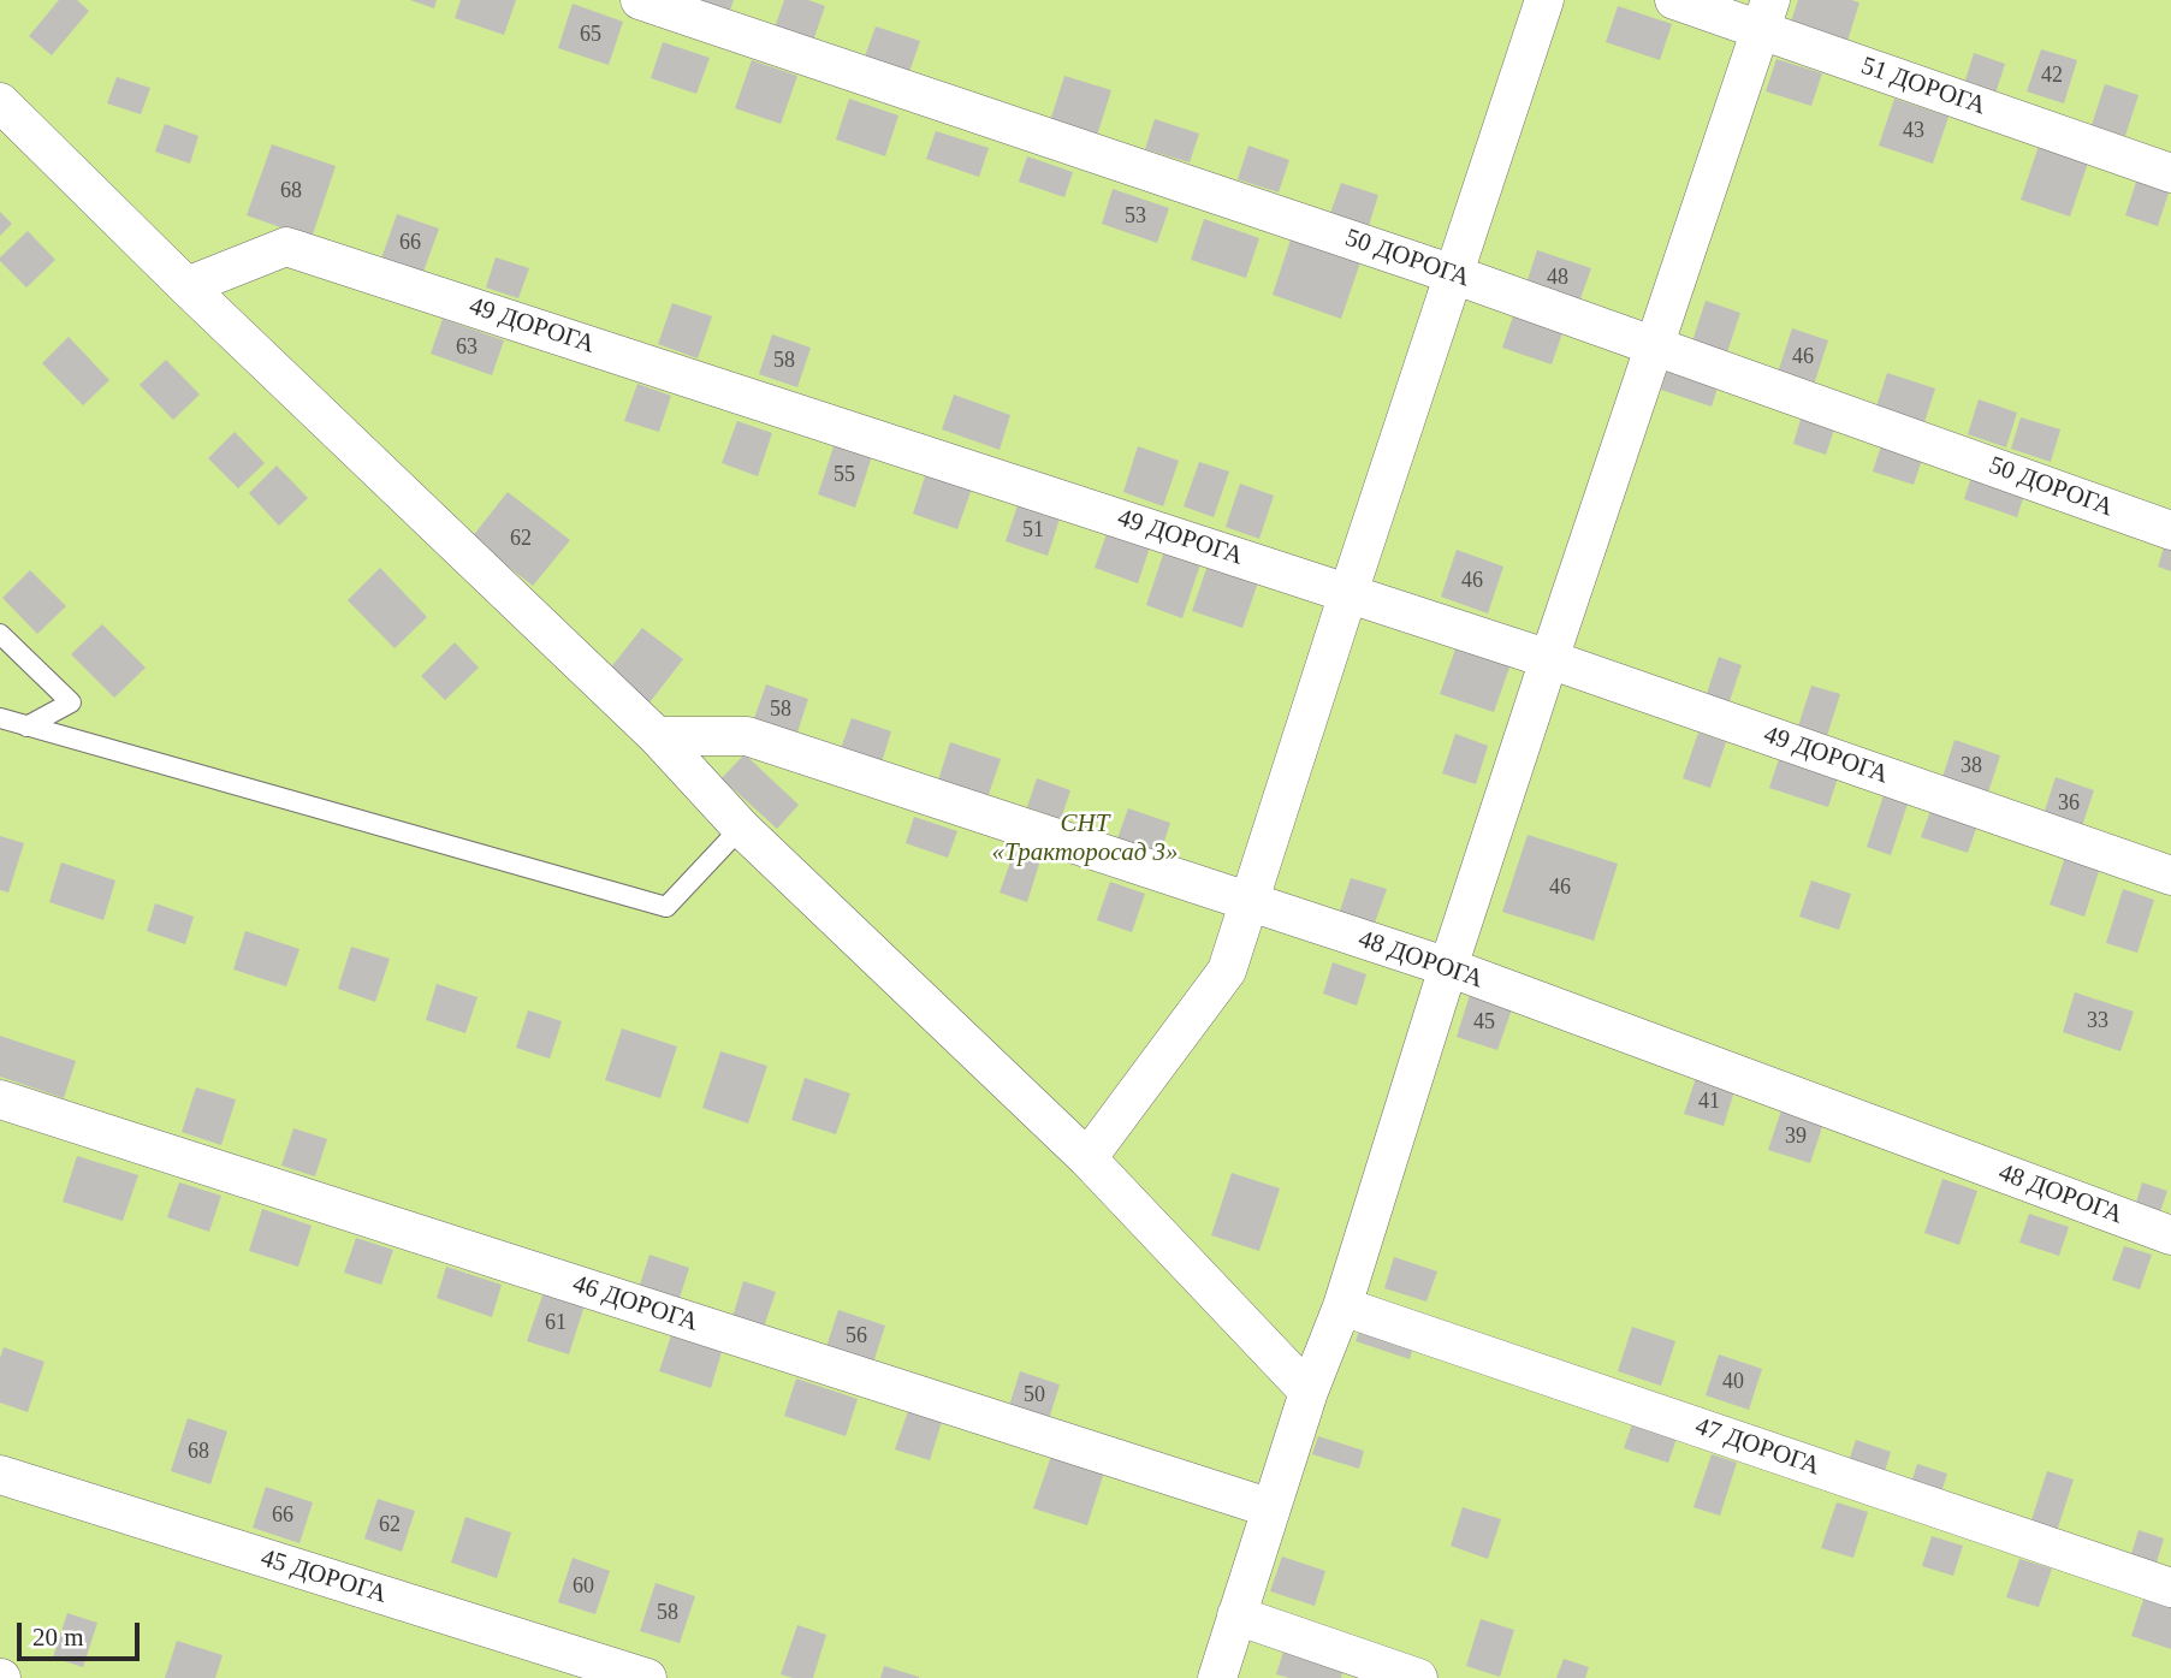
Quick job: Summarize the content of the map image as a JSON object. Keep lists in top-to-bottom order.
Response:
{
  "streets": {
    "street": [
      "51 ДОРОГА",
      "50 ДОРОГА",
      "49 ДОРОГА",
      "48 ДОРОГА",
      "46 ДОРОГА",
      "47 ДОРОГА",
      "45 ДОРОГА"
    ]
  },
  "parks": ["СНТ «Тракторосад 3»"],
  "house_numbers": [
    "65",
    "42",
    "43",
    "68",
    "53",
    "66",
    "48",
    "63",
    "46",
    "58",
    "55",
    "51",
    "62",
    "46",
    "58",
    "38",
    "36",
    "46",
    "33",
    "45",
    "41",
    "39",
    "61",
    "56",
    "40",
    "50",
    "68",
    "66",
    "62",
    "60",
    "58"
  ],
  "scale_bar": "20 m"
}
